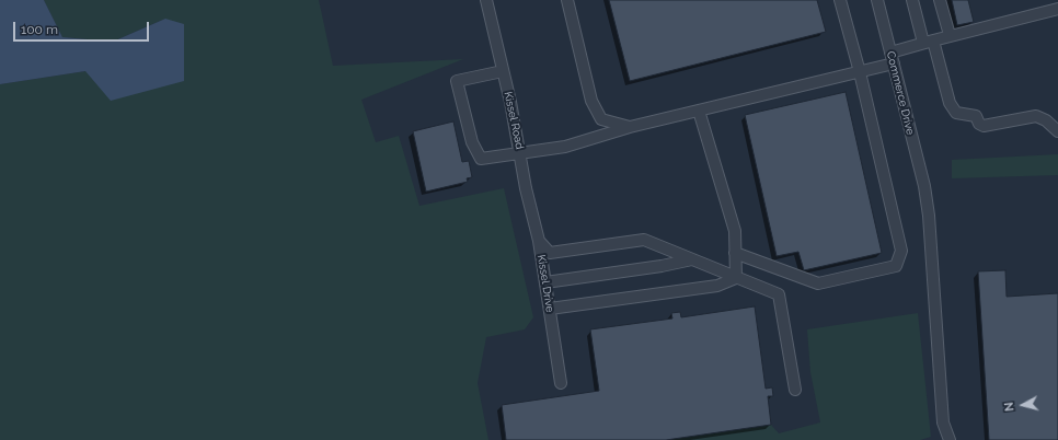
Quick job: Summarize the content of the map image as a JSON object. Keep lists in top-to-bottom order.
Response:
{
  "streets": {
    "street": ["Commerce Drive", "Kissel Road", "Kissel Drive"]
  },
  "crossings": [
    ["Kissel Road", "Kissel Drive"]
  ],
  "scale_bar": "100 m",
  "north": "left"
}
